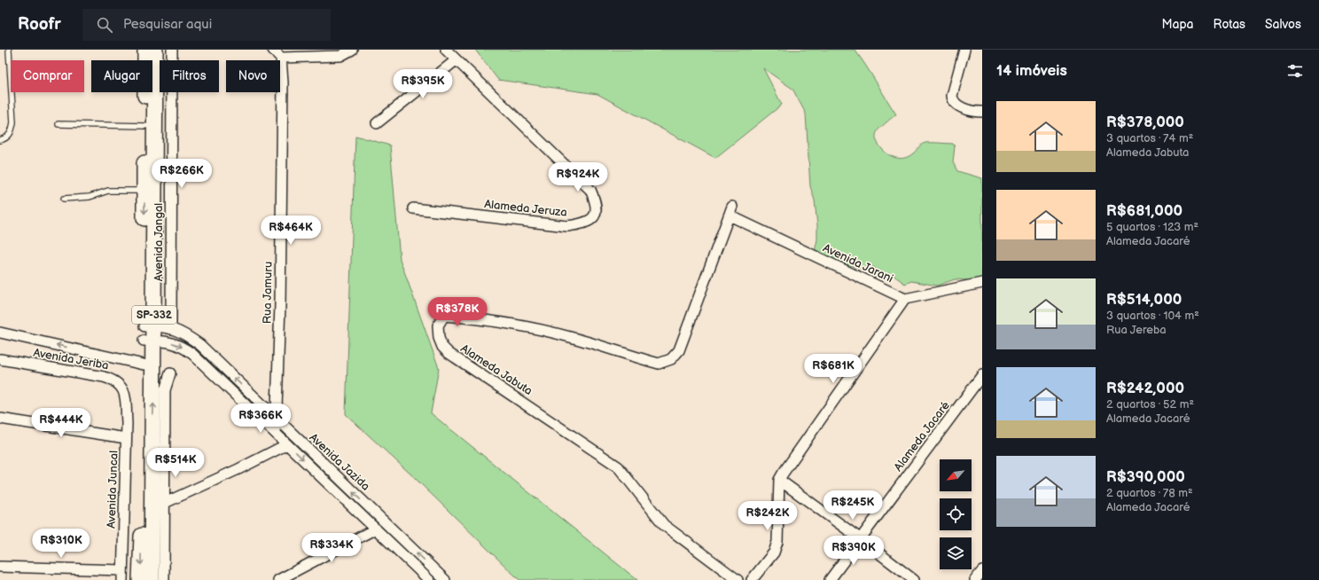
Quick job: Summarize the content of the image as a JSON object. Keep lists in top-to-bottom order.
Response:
{
  "streets": {
    "main road": ["SP-332"],
    "street": [
      "Alameda Jeruza",
      "Avenida Jangal",
      "Avenida Jarani",
      "Rua Jamuru",
      "Avenida Jeriba",
      "Alameda Jabuta",
      "Alameda Jacaré",
      "Avenida Jazida",
      "Avenida Juncal"
    ]
  },
  "crossings": [
    ["Avenida Jangal", "Avenida Jazida"],
    ["Avenida Jarani", "Alameda Jabuta"],
    ["Rua Jamuru", "Avenida Jazida"],
    ["SP-332", "Avenida Jazida"],
    ["Avenida Jeriba", "Avenida Juncal"]
  ],
  "north": "bottom left",
  "page": {
    "header": "Roofr",
    "search": "Pesquisar aqui",
    "nav": ["Mapa", "Rotas", "Salvos"],
    "heading": "14 imóveis",
    "chip": [
      "Comprar",
      "Alugar",
      "Filtros",
      "Novo"
    ],
    "price": [
      "R$395K",
      "R$266K",
      "R$924K",
      "R$464K",
      "R$378K",
      "R$681K",
      "R$366K",
      "R$444K",
      "R$514K",
      "R$245K",
      "R$242K",
      "R$310K",
      "R$334K",
      "R$390K"
    ],
    "list": [
      {
        "name": "R$378,000",
        "note": "3 quartos · 74 m² · Alameda Jabuta"
      },
      {
        "name": "R$681,000",
        "note": "5 quartos · 123 m² · Alameda Jacaré"
      },
      {
        "name": "R$514,000",
        "note": "3 quartos · 104 m² · Rua Jereba"
      },
      {
        "name": "R$242,000",
        "note": "2 quartos · 52 m² · Alameda Jacaré"
      },
      {
        "name": "R$390,000",
        "note": "2 quartos · 78 m² · Alameda Jacaré"
      }
    ]
  }
}
